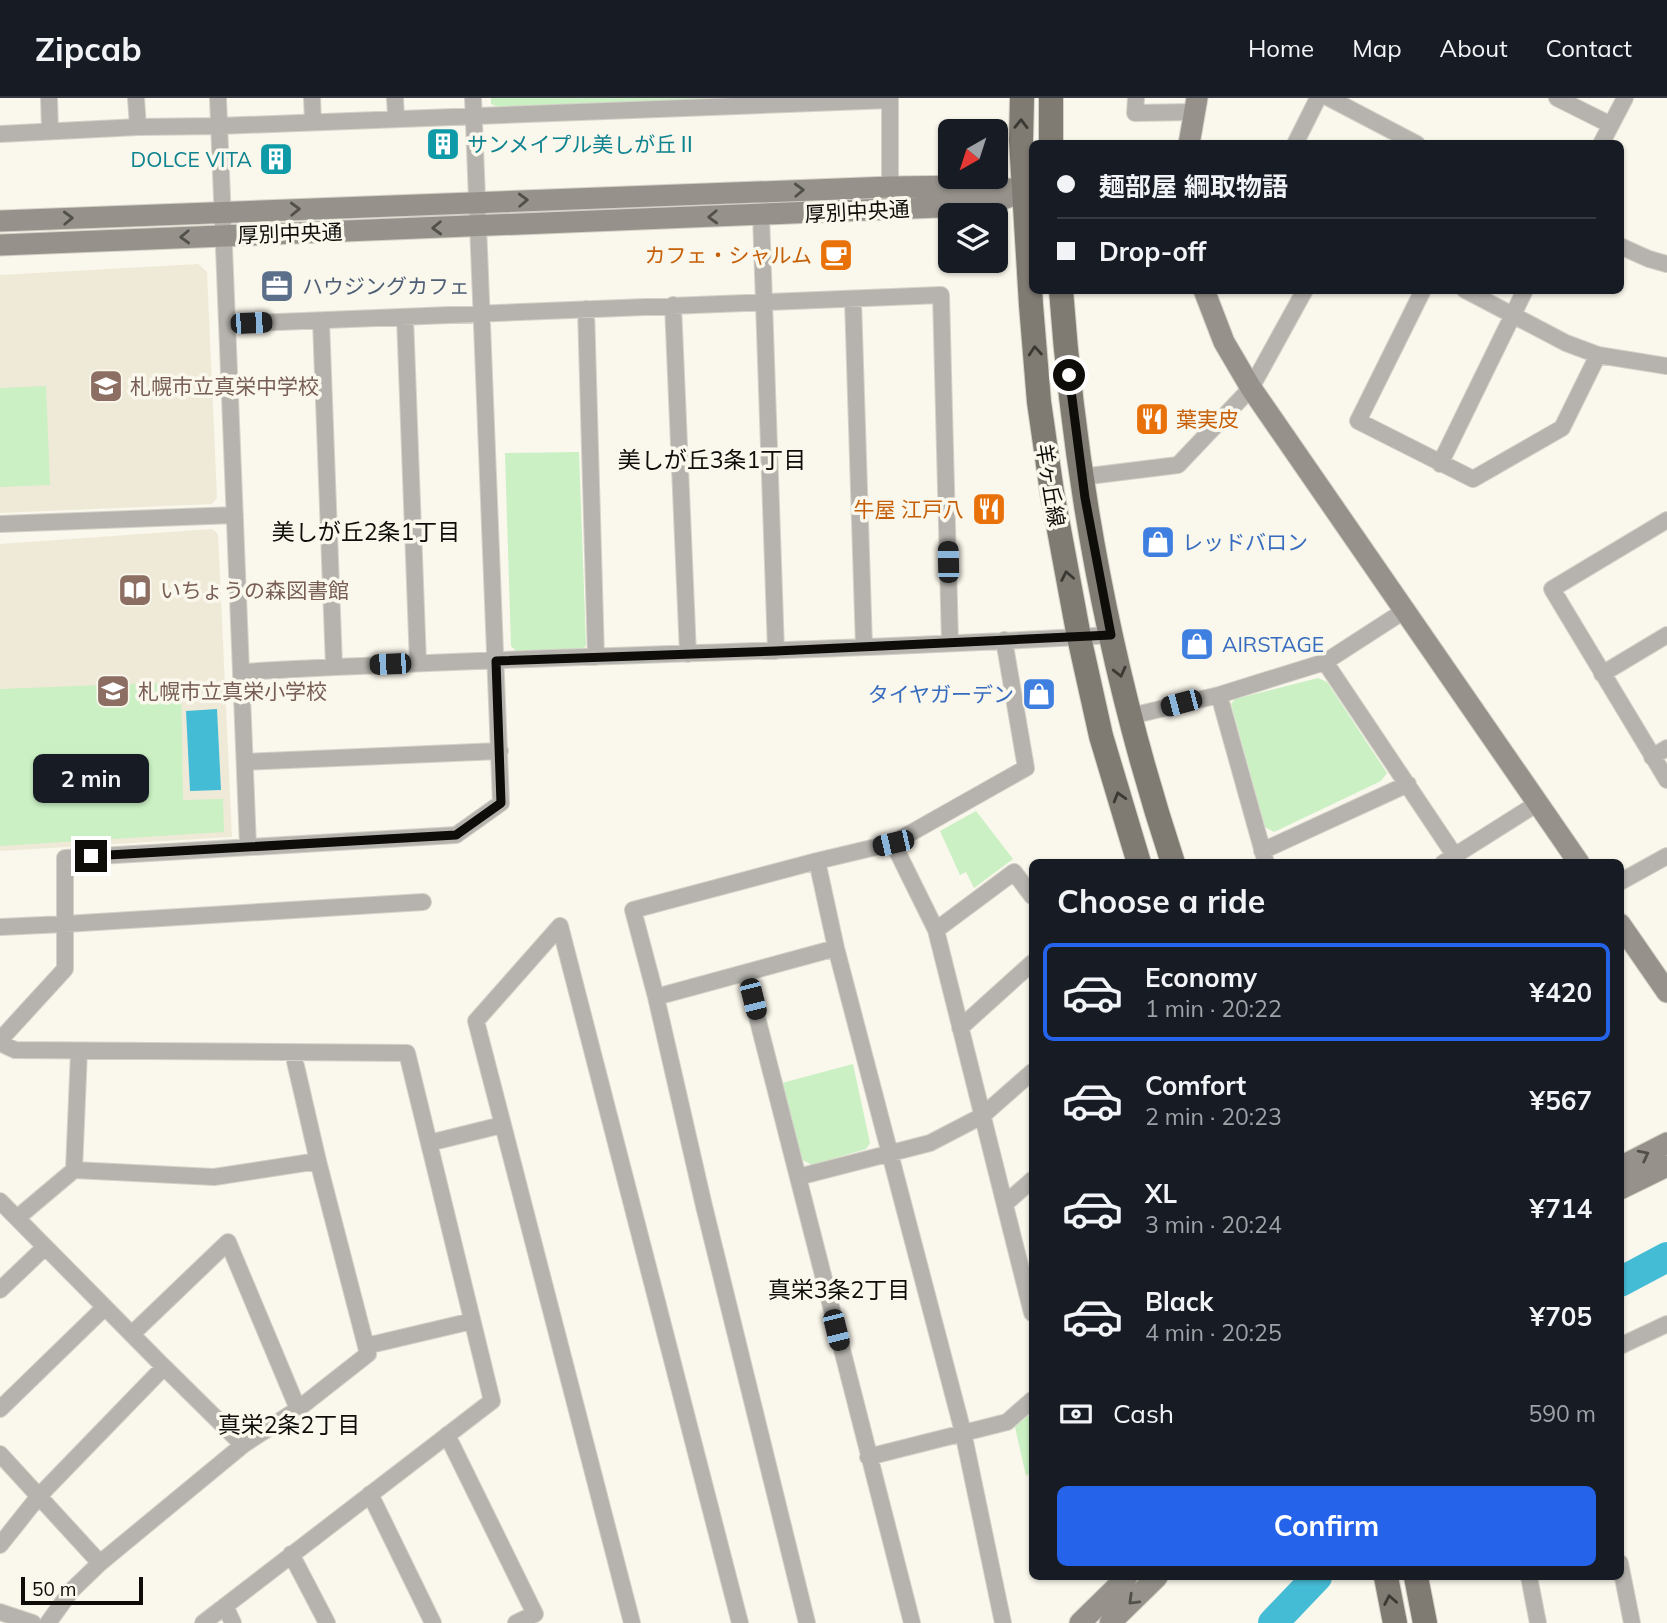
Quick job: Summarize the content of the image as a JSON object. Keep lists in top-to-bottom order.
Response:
{
  "streets": {
    "main road": ["羊ヶ丘線"],
    "street": ["厚別中央通"]
  },
  "crossings": [
    ["厚別中央通", "羊ヶ丘線"]
  ],
  "districts": [
    "美しが丘3条1丁目",
    "美しが丘2条1丁目",
    "真栄3条2丁目",
    "真栄2条2丁目"
  ],
  "places": {
    "building": ["サンメイプル美しが丘Ⅱ", "DOLCE VITA"],
    "cafe": ["カフェ・シャルム"],
    "office": ["ハウジングカフェ"],
    "school or university": ["札幌市立真栄中学校", "札幌市立真栄小学校"],
    "restaurant": ["葉実皮", "牛屋 江戸八"],
    "shop": ["レッドバロン", "AIRSTAGE", "タイヤガーデン"],
    "library": ["いちょうの森図書館"]
  },
  "scale_bar": "50 m",
  "north": "bottom left",
  "page": {
    "header": "Zipcab",
    "nav": [
      "Home",
      "Map",
      "About",
      "Contact"
    ],
    "banner": ["麺部屋 綱取物語", "Drop-off"],
    "bubble": "2 min",
    "heading": "Choose a ride",
    "list": [
      {
        "name": "Economy",
        "note": "1 min · 20:22",
        "value": "¥420"
      },
      {
        "name": "Comfort",
        "note": "2 min · 20:23",
        "value": "¥567"
      },
      {
        "name": "XL",
        "note": "3 min · 20:24",
        "value": "¥714"
      },
      {
        "name": "Black",
        "note": "4 min · 20:25",
        "value": "¥705"
      }
    ],
    "pay": ["Cash", "590 m"],
    "buttons": "Confirm",
    "scale": "50 m"
  }
}
